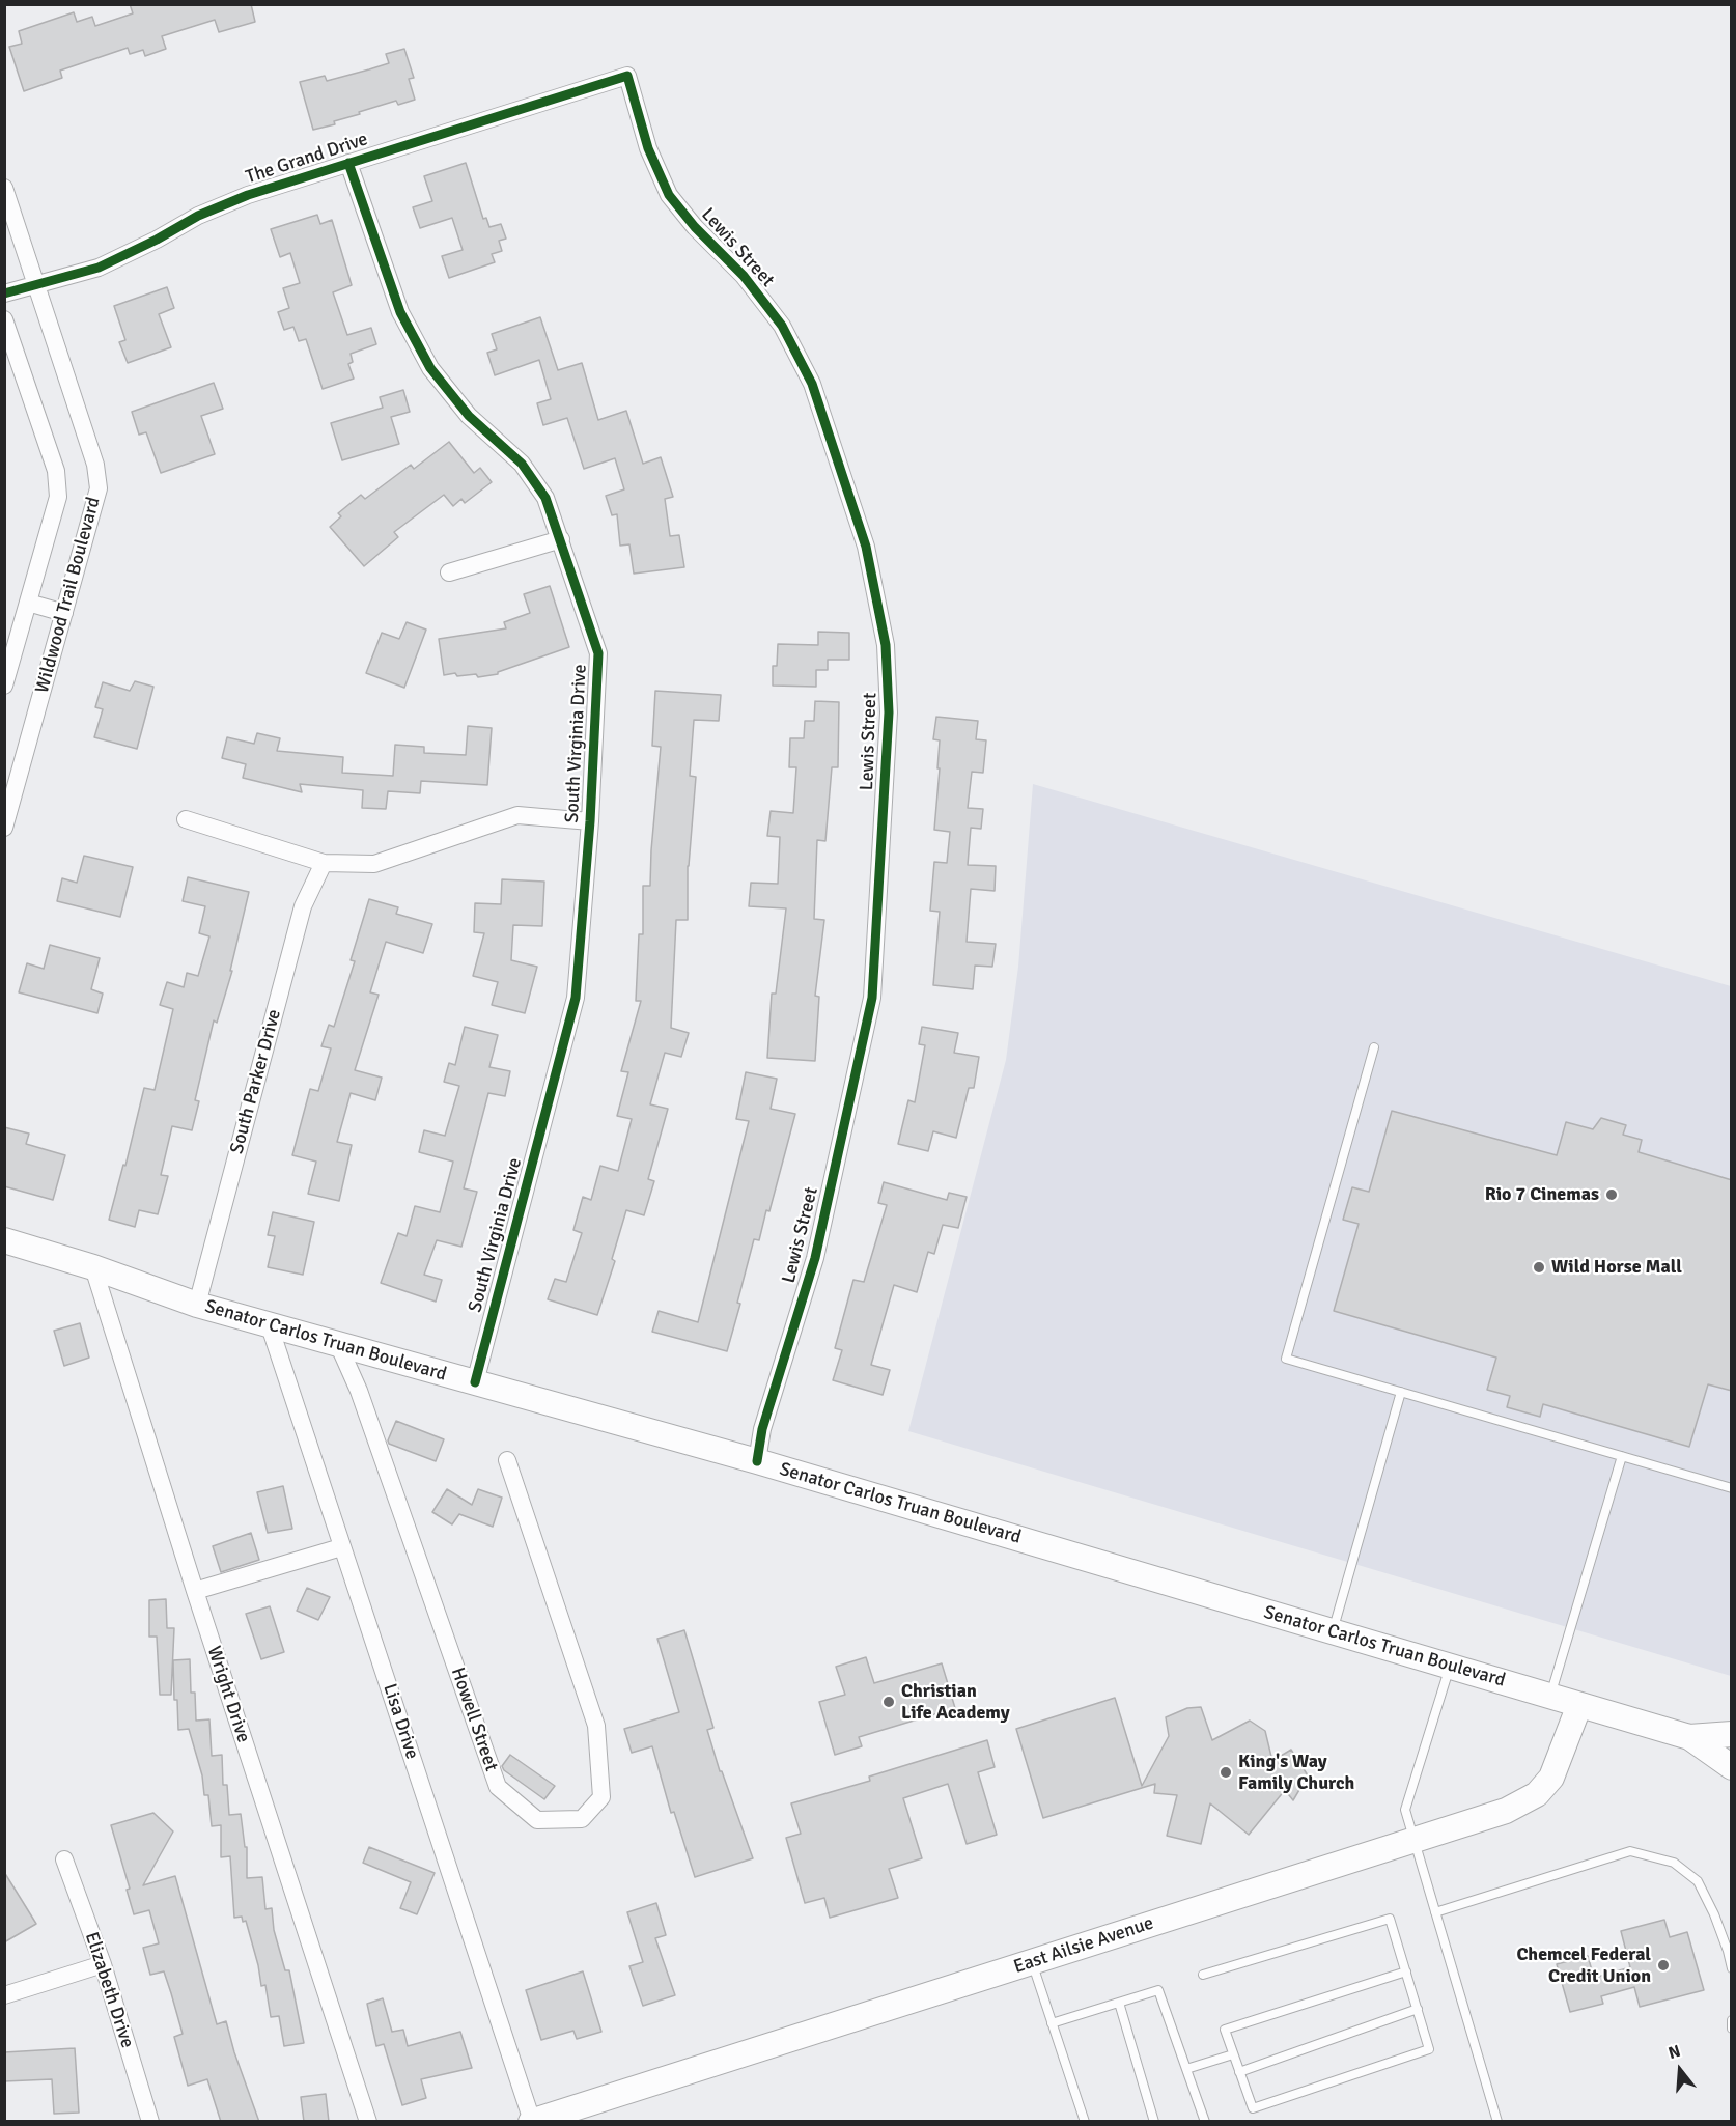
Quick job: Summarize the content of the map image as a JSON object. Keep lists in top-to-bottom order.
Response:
{
  "streets": {
    "main road": ["Senator Carlos Truan Boulevard", "East Ailsie Avenue"],
    "street": [
      "The Grand Drive",
      "Lewis Street",
      "Wildwood Trail Boulevard",
      "South Virginia Drive",
      "South Parker Drive",
      "Wright Drive",
      "Howell Street",
      "Lisa Drive",
      "Elizabeth Drive"
    ]
  },
  "crossings": [
    ["The Grand Drive", "Lewis Street"],
    ["The Grand Drive", "Wildwood Trail Boulevard"],
    ["The Grand Drive", "South Virginia Drive"],
    ["Lewis Street", "Senator Carlos Truan Boulevard"],
    ["South Virginia Drive", "Senator Carlos Truan Boulevard"],
    ["South Parker Drive", "Senator Carlos Truan Boulevard"],
    ["Senator Carlos Truan Boulevard", "Wright Drive"],
    ["Senator Carlos Truan Boulevard", "Howell Street"],
    ["Senator Carlos Truan Boulevard", "Lisa Drive"],
    ["Senator Carlos Truan Boulevard", "East Ailsie Avenue"],
    ["Lisa Drive", "East Ailsie Avenue"]
  ],
  "places": [
    "Rio 7 Cinemas",
    "Wild Horse Mall",
    "Christian Life Academy",
    "King's Way Family Church",
    "Chemcel Federal Credit Union"
  ],
  "north": "top"
}
